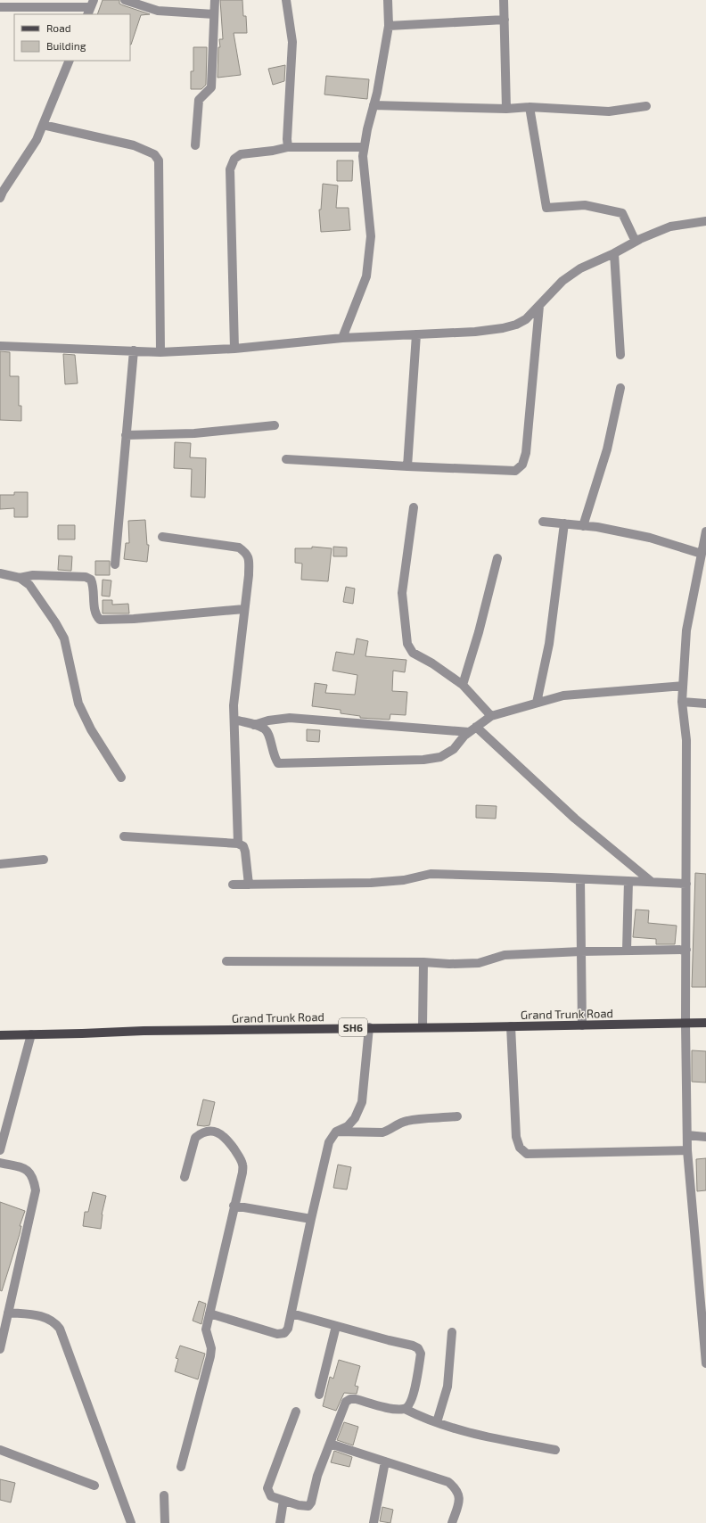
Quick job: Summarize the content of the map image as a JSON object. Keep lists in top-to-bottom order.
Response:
{
  "streets": {
    "main road": ["Grand Trunk Road", "SH6"]
  },
  "legend": ["Road", "Building"]
}
